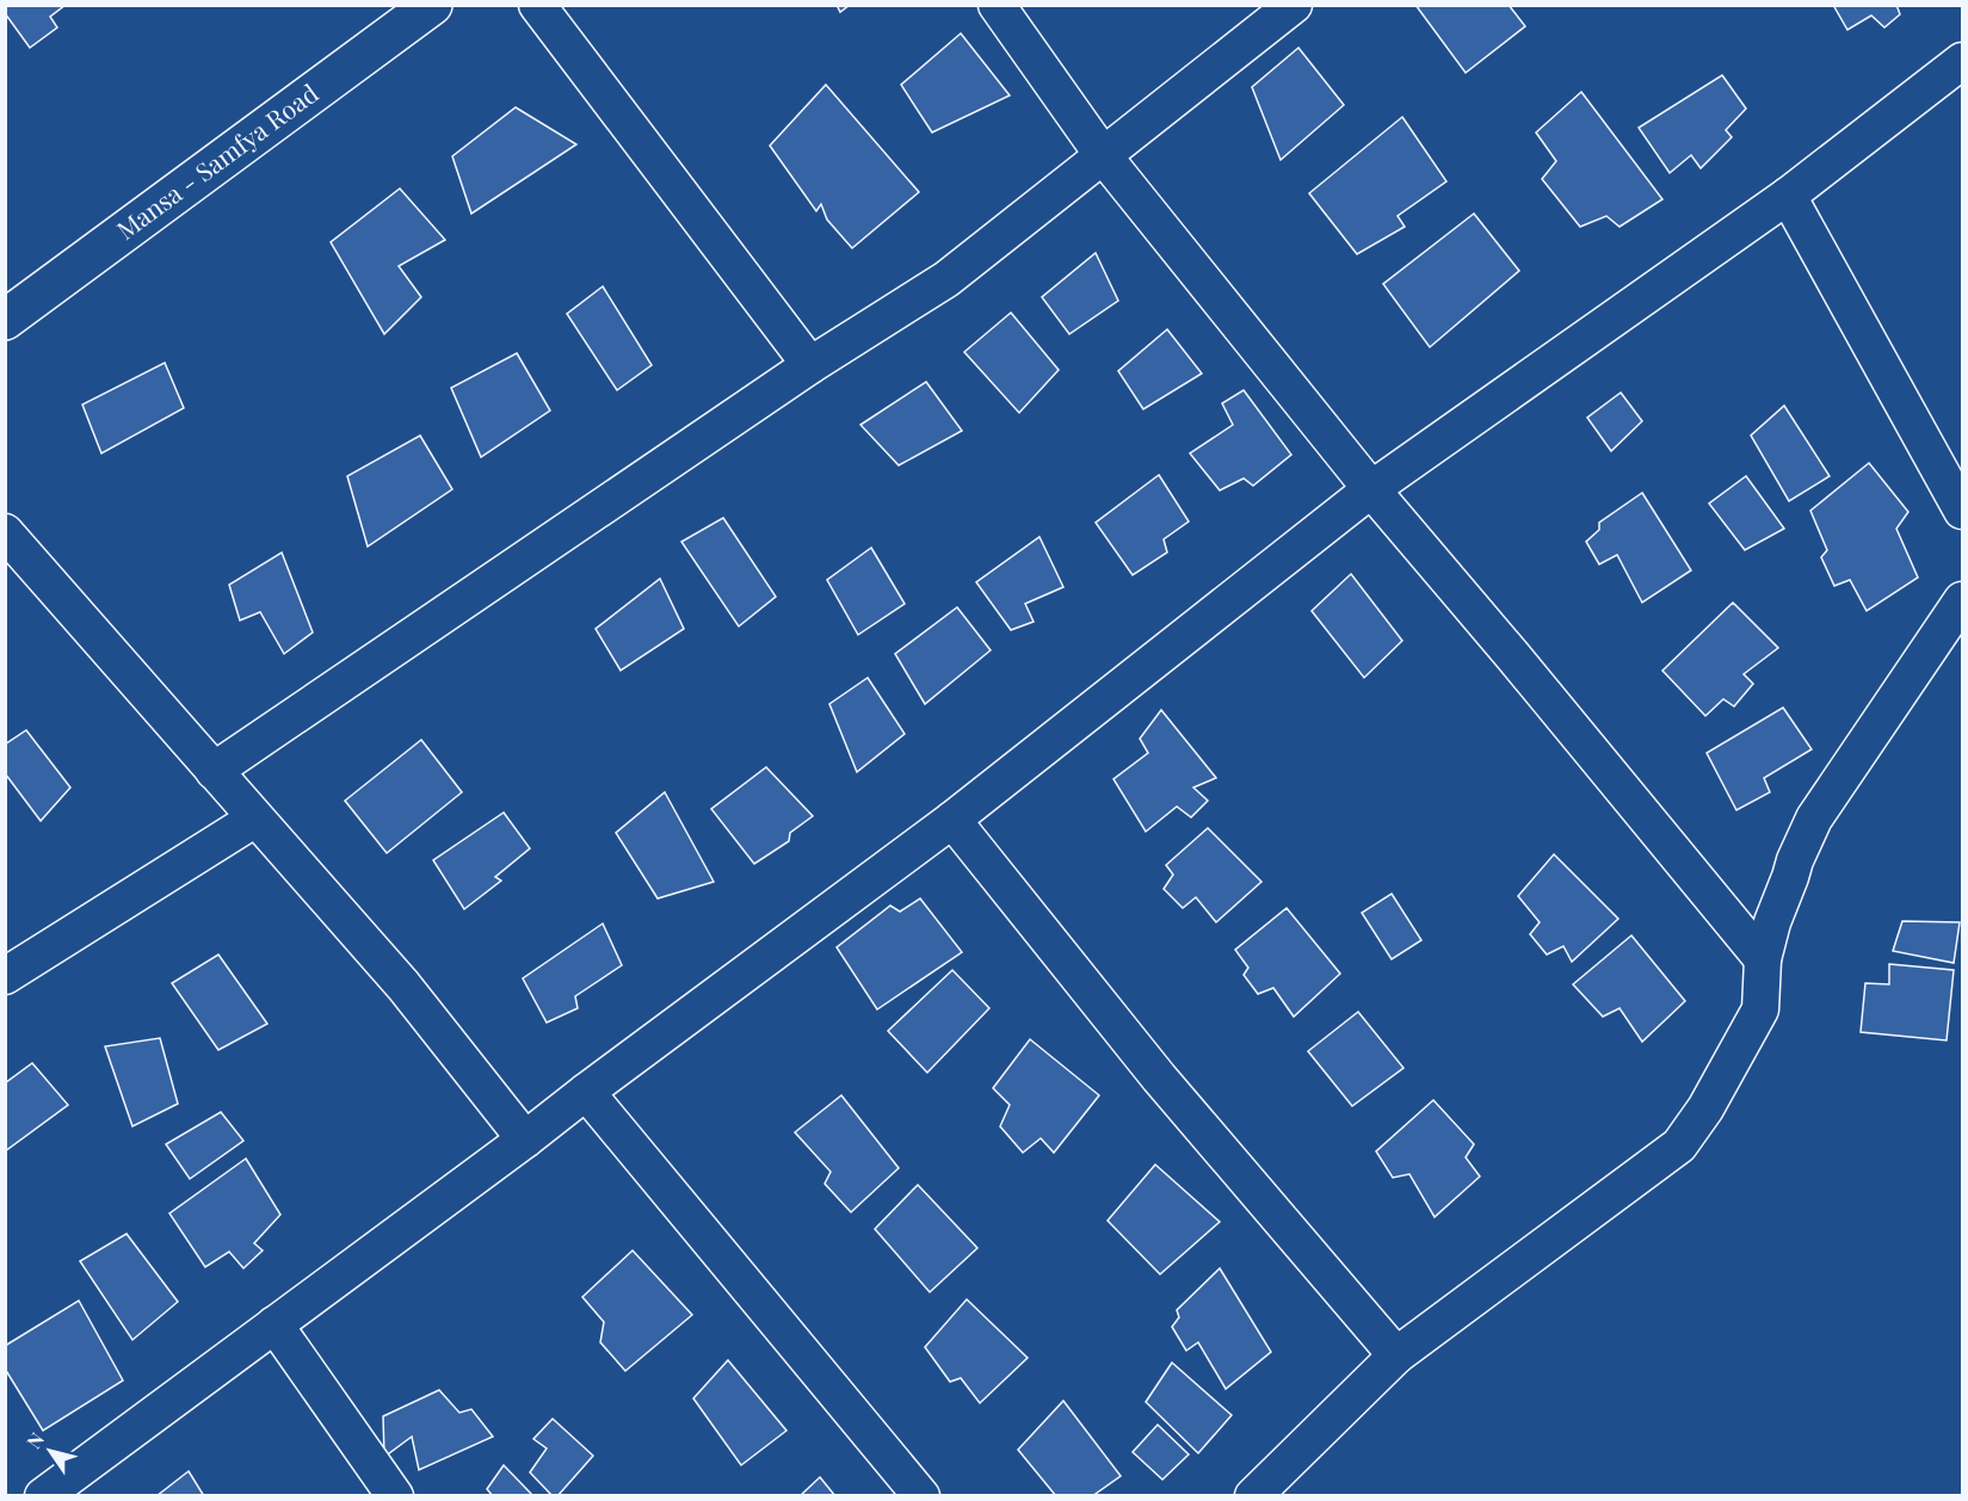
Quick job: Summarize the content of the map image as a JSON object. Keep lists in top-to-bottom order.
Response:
{
  "streets": {
    "main road": ["Mansa - Samfya Road"]
  },
  "north": "top left"
}
